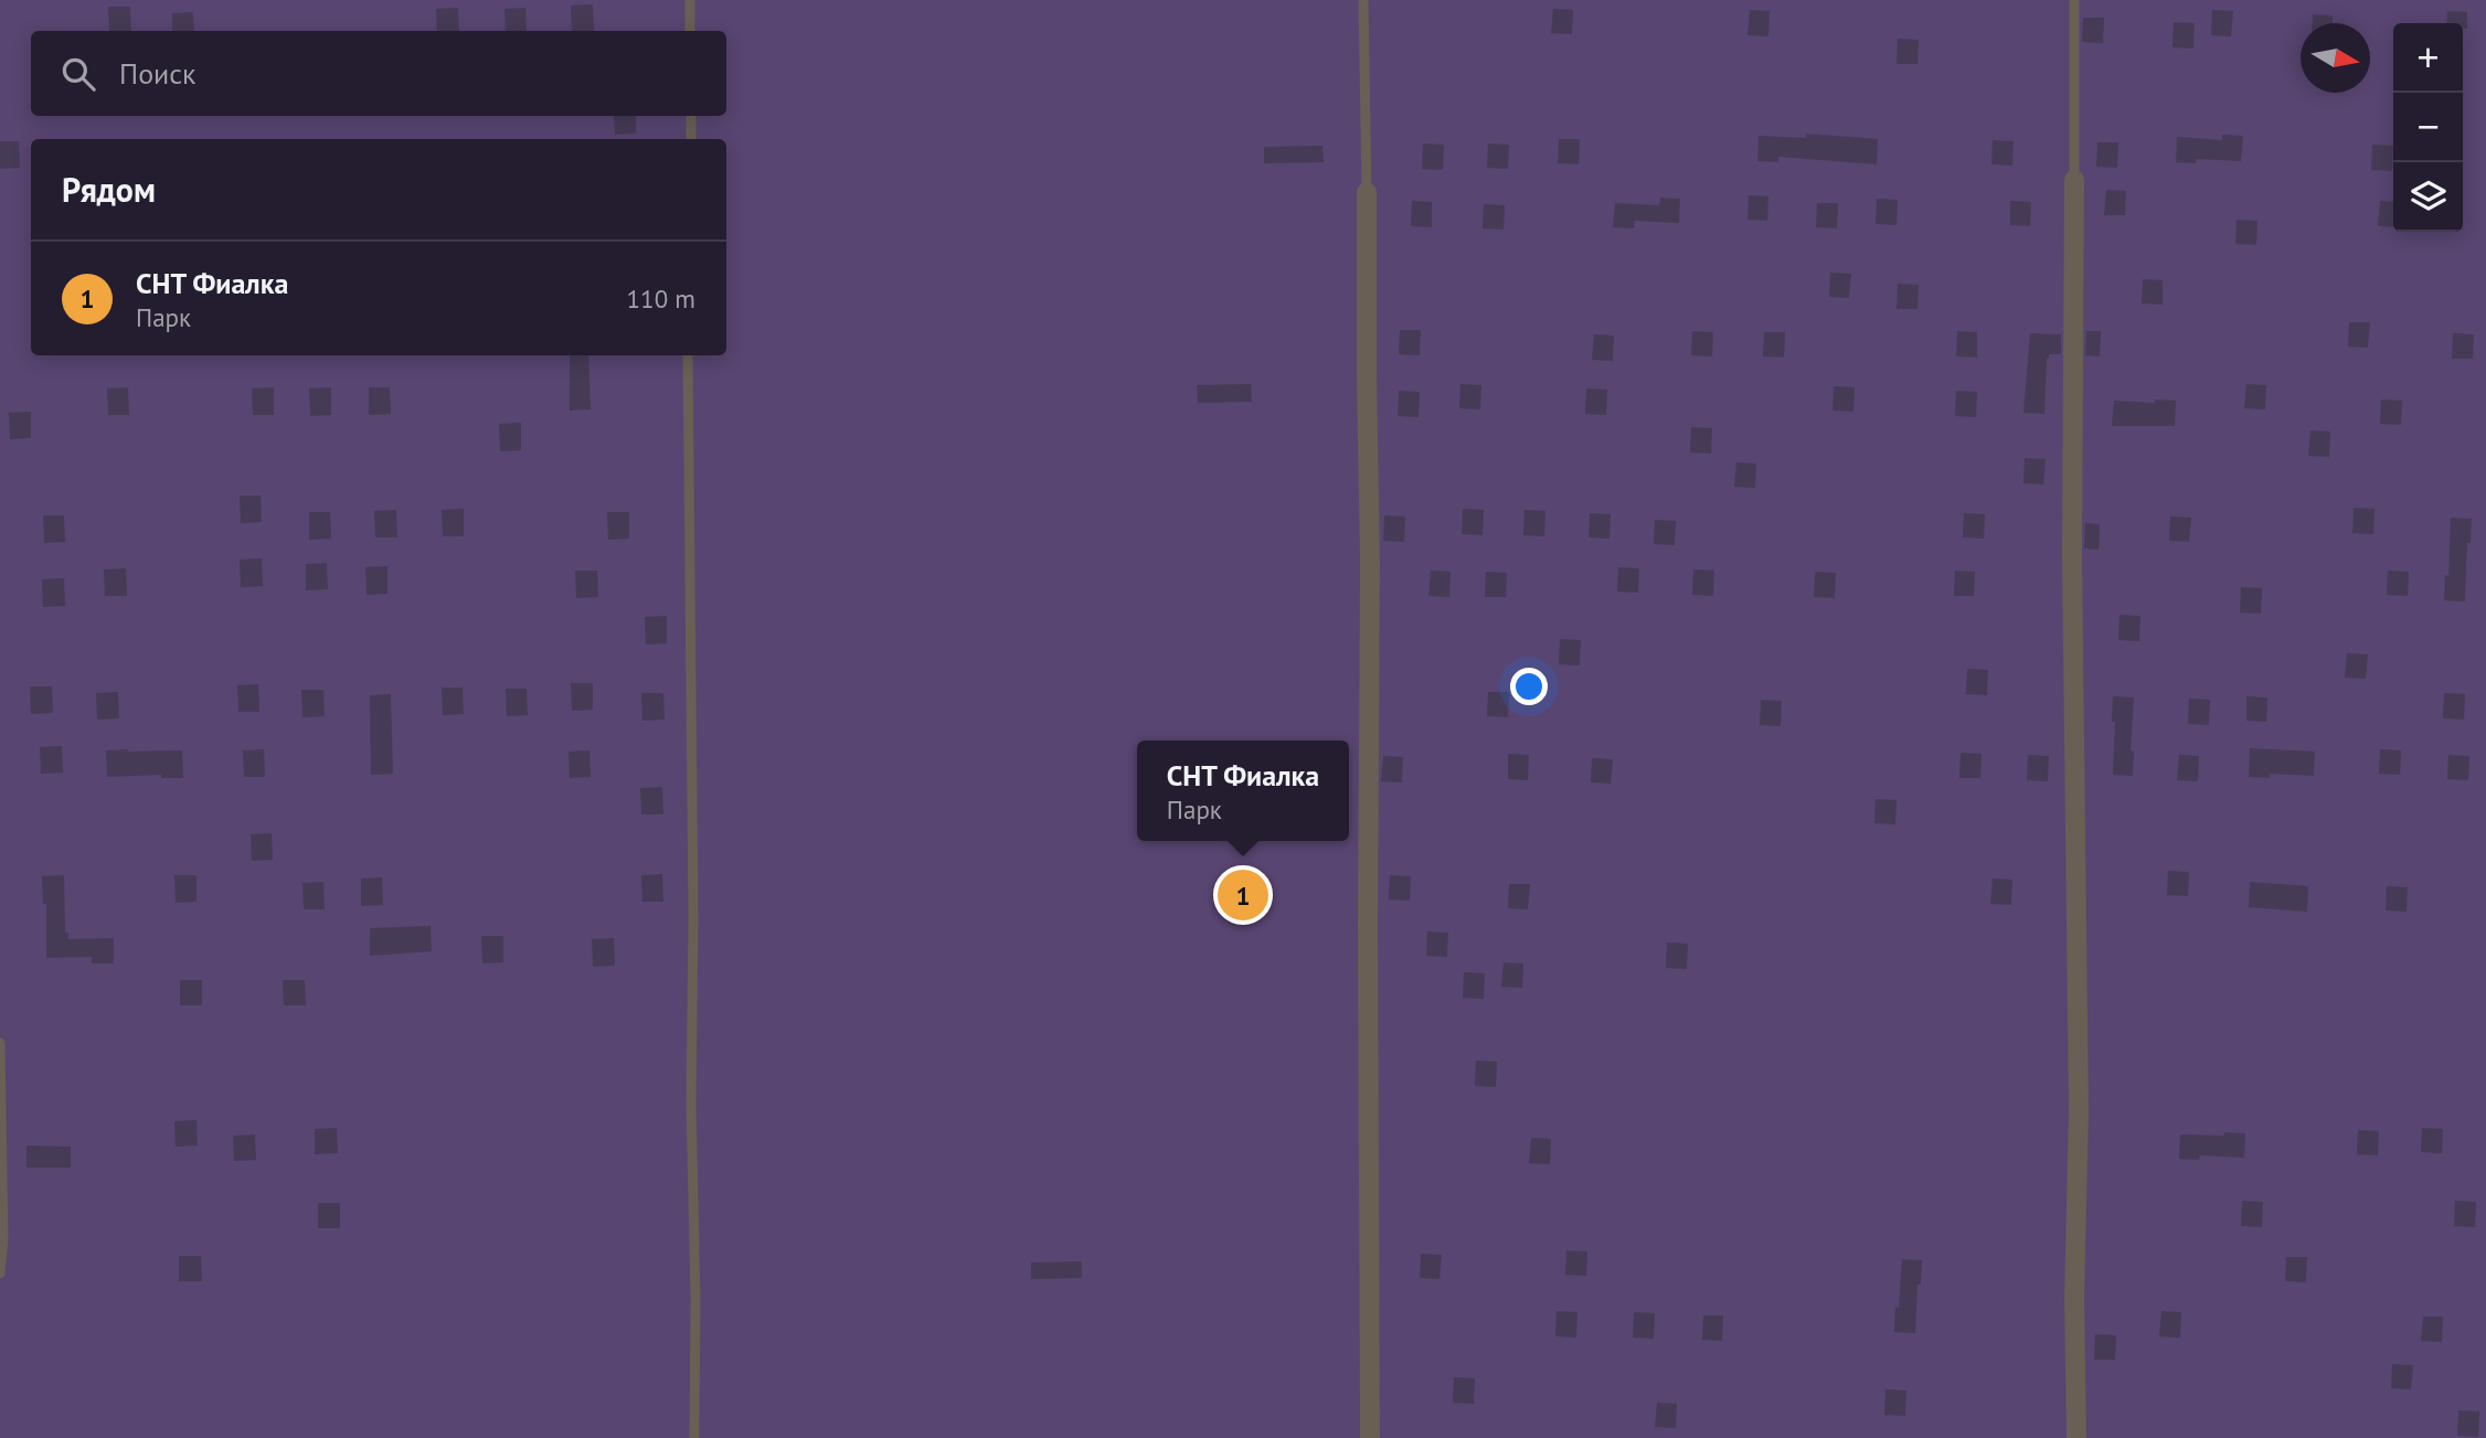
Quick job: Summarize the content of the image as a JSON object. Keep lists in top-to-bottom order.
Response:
{
  "north": "right",
  "page": {
    "map_buttons": ["+", "−"],
    "search": "Поиск",
    "heading": "Рядом",
    "list": [
      {
        "mark": "1",
        "name": "СНТ Фиалка",
        "note": "Парк",
        "value": "110 m"
      }
    ],
    "popup": ["СНТ Фиалка", "Парк"],
    "pins": "1"
  }
}
